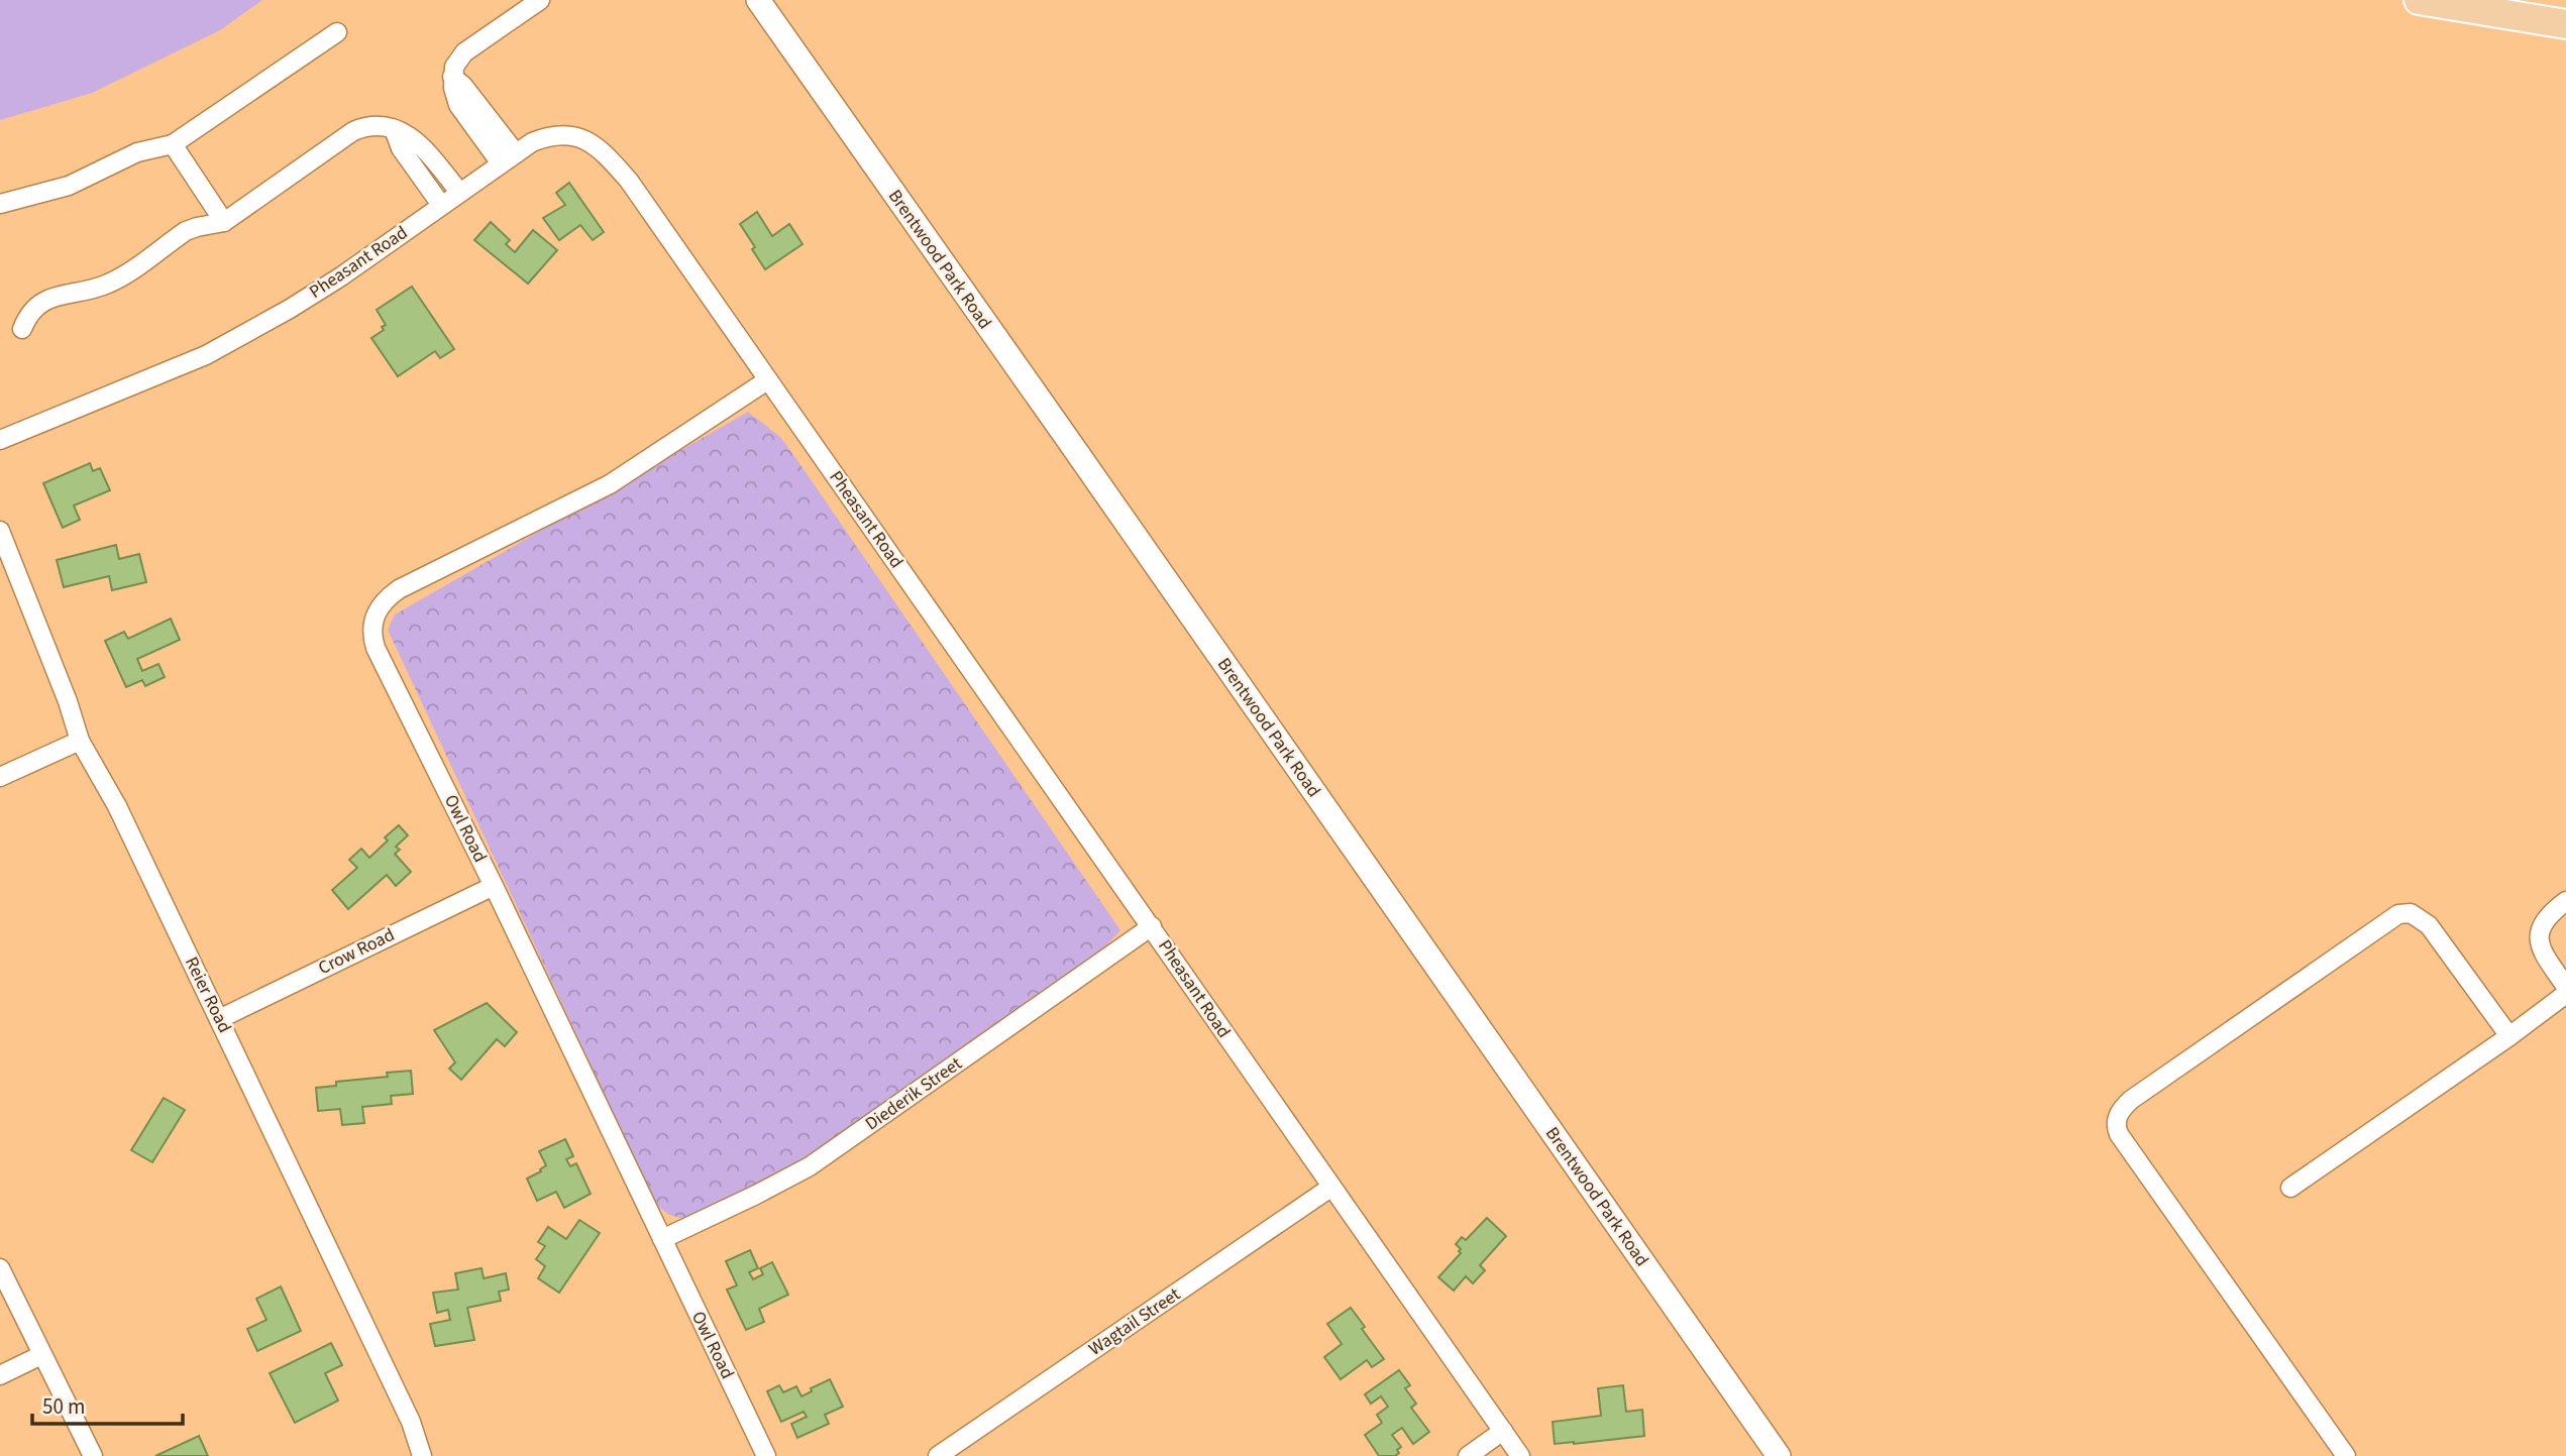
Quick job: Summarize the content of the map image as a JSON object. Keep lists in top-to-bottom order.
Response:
{
  "streets": {
    "street": [
      "Brentwood Park Road",
      "Pheasant Road",
      "Owl Road",
      "Crow Road",
      "Reier Road",
      "Diederik Street",
      "Wagtail Street"
    ]
  },
  "crossings": [
    ["Pheasant Road", "Owl Road"],
    ["Pheasant Road", "Diederik Street"],
    ["Pheasant Road", "Wagtail Street"],
    ["Owl Road", "Crow Road"],
    ["Owl Road", "Diederik Street"],
    ["Crow Road", "Reier Road"]
  ],
  "scale_bar": "50 m"
}
